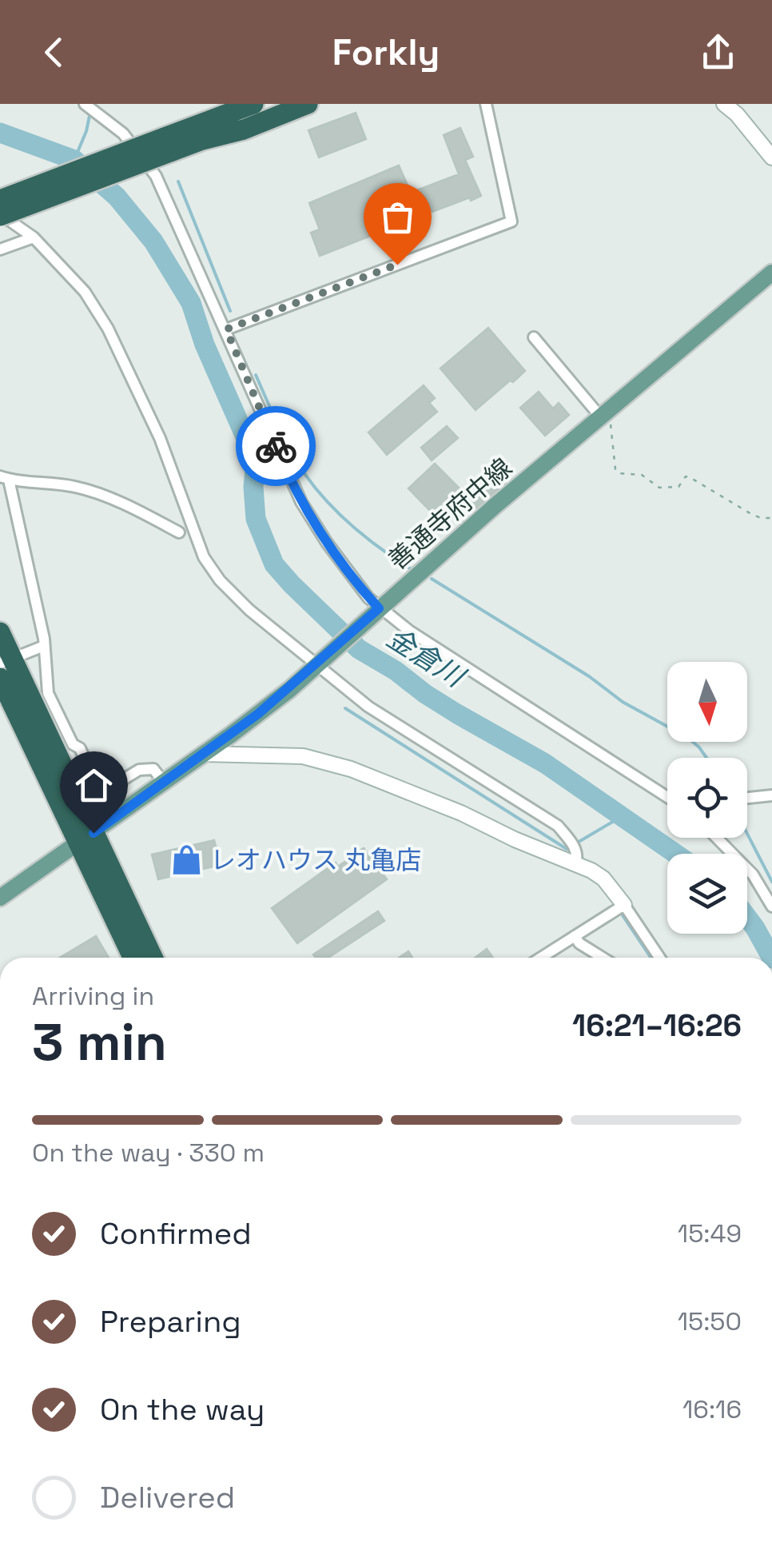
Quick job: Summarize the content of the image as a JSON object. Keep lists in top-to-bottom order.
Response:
{
  "streets": {
    "main road": ["善通寺府中線"]
  },
  "water": ["金倉川"],
  "places": {
    "shop": ["レオハウス 丸亀店"]
  },
  "north": "bottom",
  "page": {
    "header": "Forkly",
    "heading": ["3 min", "Arriving in", "16:21–16:26"],
    "bar": "On the way · 330 m",
    "list": [
      ["Confirmed", "15:49"],
      ["Preparing", "15:50"],
      ["On the way", "16:16"],
      "Delivered"
    ]
  }
}
